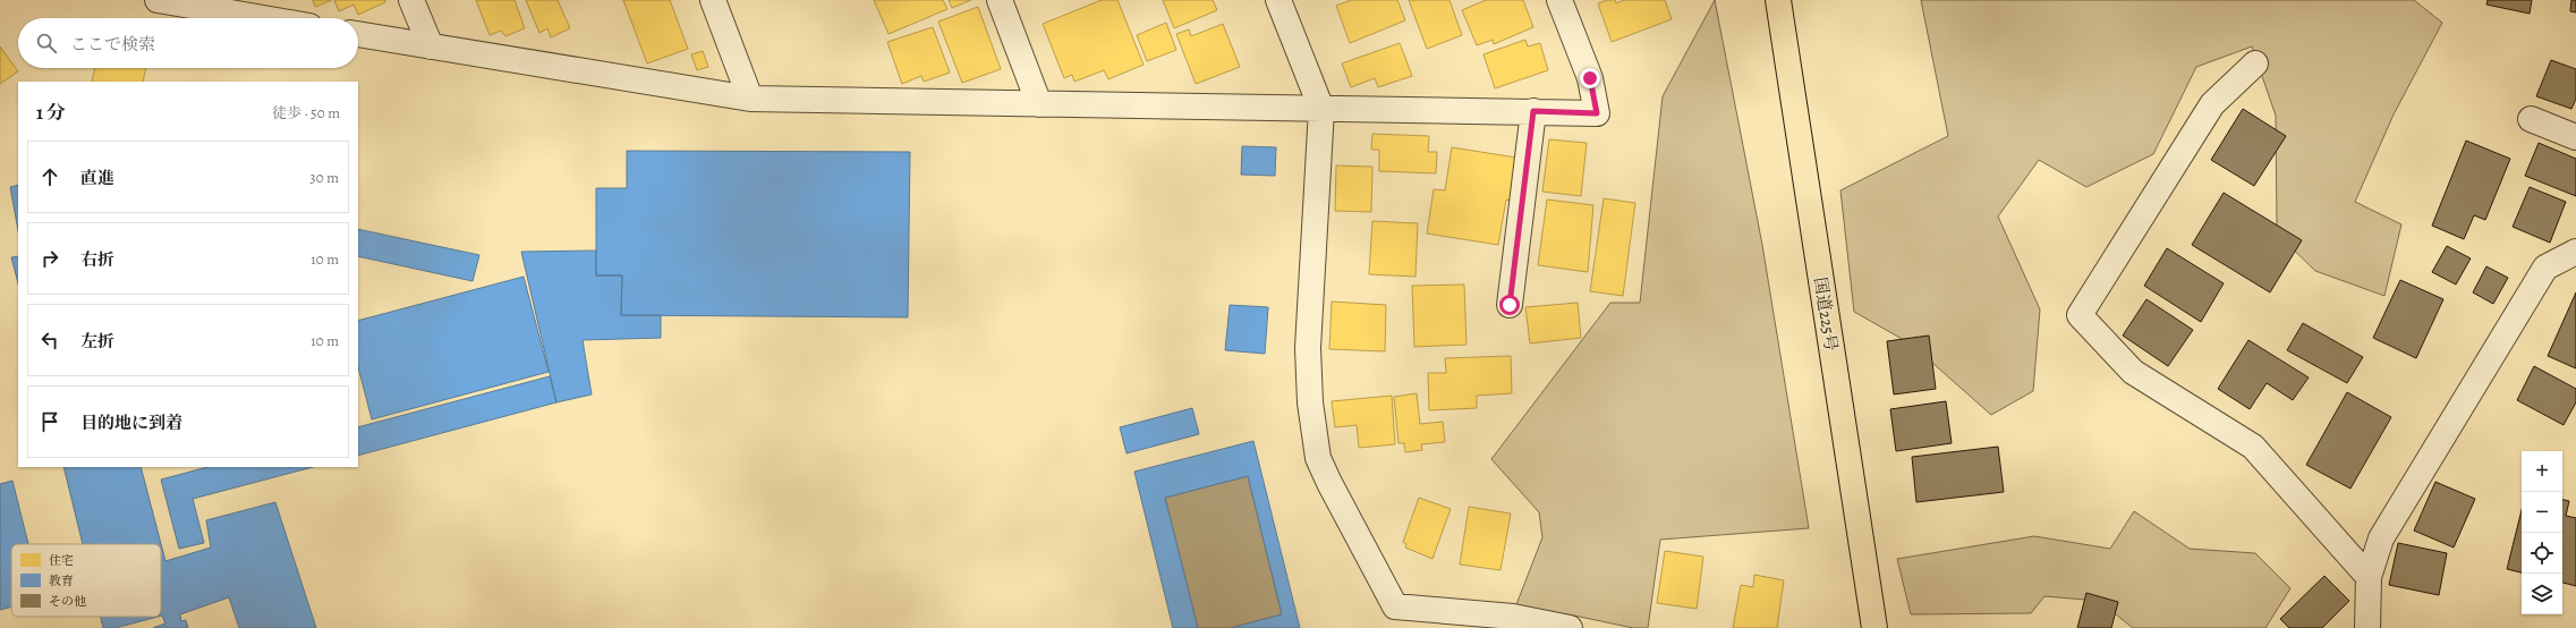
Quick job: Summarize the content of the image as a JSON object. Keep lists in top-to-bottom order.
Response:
{
  "streets": {
    "highway": ["国道225号"]
  },
  "legend": ["住宅", "教育", "その他"],
  "page": {
    "search": "ここで検索",
    "heading": ["1 分", "徒歩 · 50 m"],
    "list": [
      ["直進", "30 m"],
      ["右折", "10 m"],
      ["左折", "10 m"],
      "目的地に到着"
    ],
    "map_buttons": ["+", "−"]
  }
}
